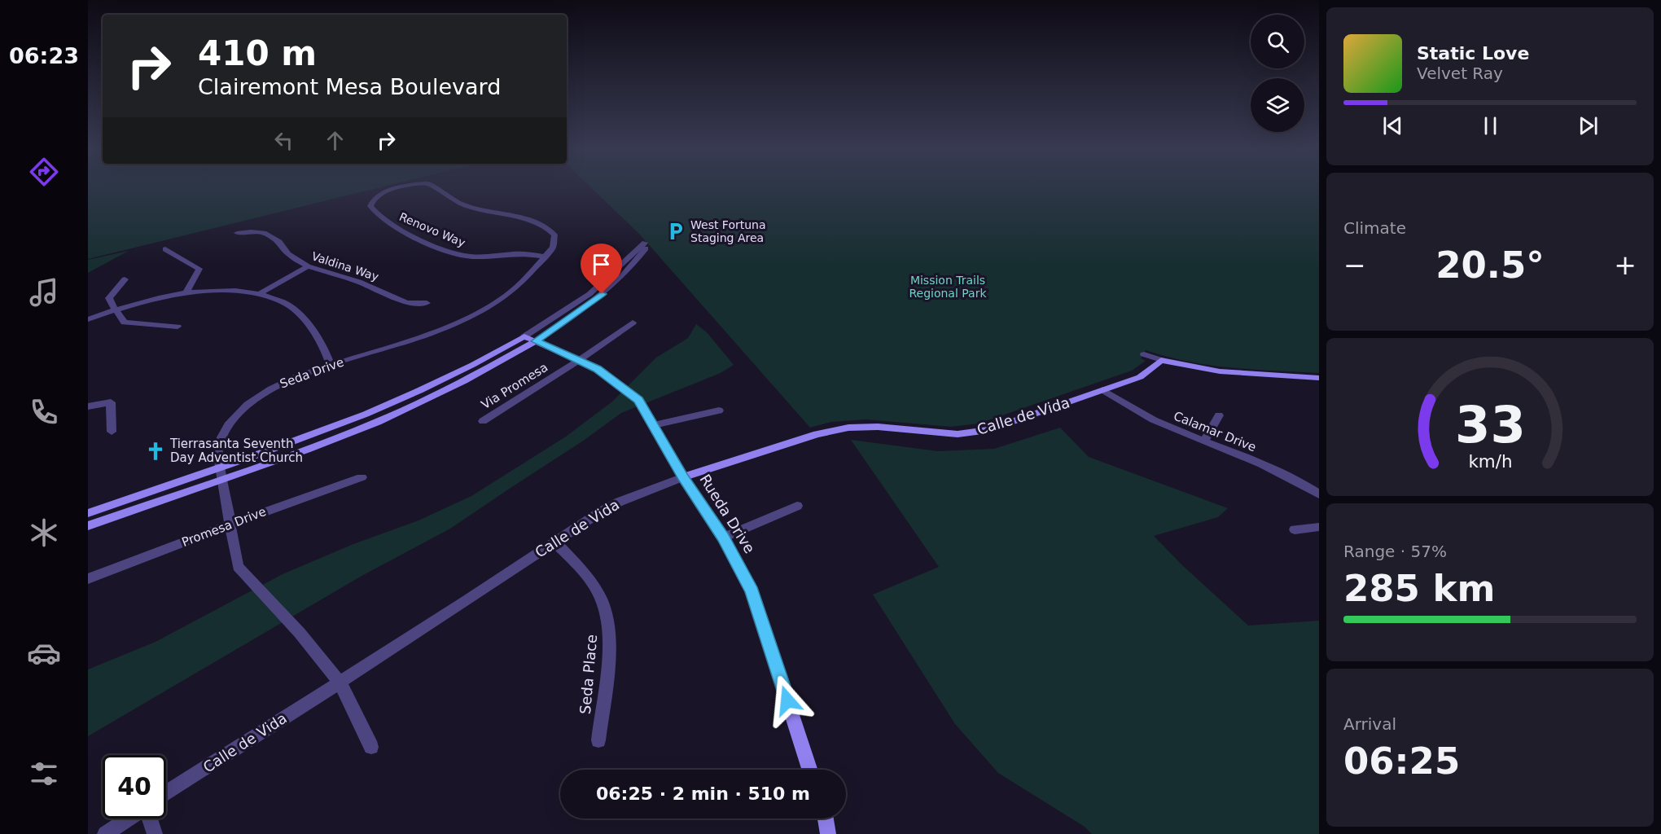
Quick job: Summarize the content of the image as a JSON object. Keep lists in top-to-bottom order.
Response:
{
  "streets": {
    "street": [
      "Renovo Way",
      "Valdina Way",
      "Seda Drive",
      "Via Promesa",
      "Calle de Vida",
      "Calamar Drive",
      "Rueda Drive",
      "Promesa Drive",
      "Seda Place"
    ]
  },
  "crossings": [
    ["Renovo Way", "Seda Drive"],
    ["Seda Drive", "Calle de Vida"],
    ["Seda Drive", "Promesa Drive"],
    ["Via Promesa", "Rueda Drive"],
    ["Calle de Vida", "Calamar Drive"],
    ["Calle de Vida", "Rueda Drive"],
    ["Calle de Vida", "Seda Place"]
  ],
  "parks": ["Mission Trails Regional Park"],
  "places": {
    "parking": ["West Fortuna Staging Area"],
    "church": ["Tierrasanta Seventh Day Adventist Church"]
  },
  "page": {
    "tabs": "06:23",
    "turn": ["410 m", "Clairemont Mesa Boulevard"],
    "song": ["Static Love", "Velvet Ray"],
    "tile": [
      "Climate",
      ["Range · 57%", "285 km"],
      ["Arrival", "06:25"]
    ],
    "heat": ["−", "20.5°", "+"],
    "limit": "40",
    "trip": "06:25 · 2 min · 510 m",
    "gauge": ["33", "km/h"]
  }
}
